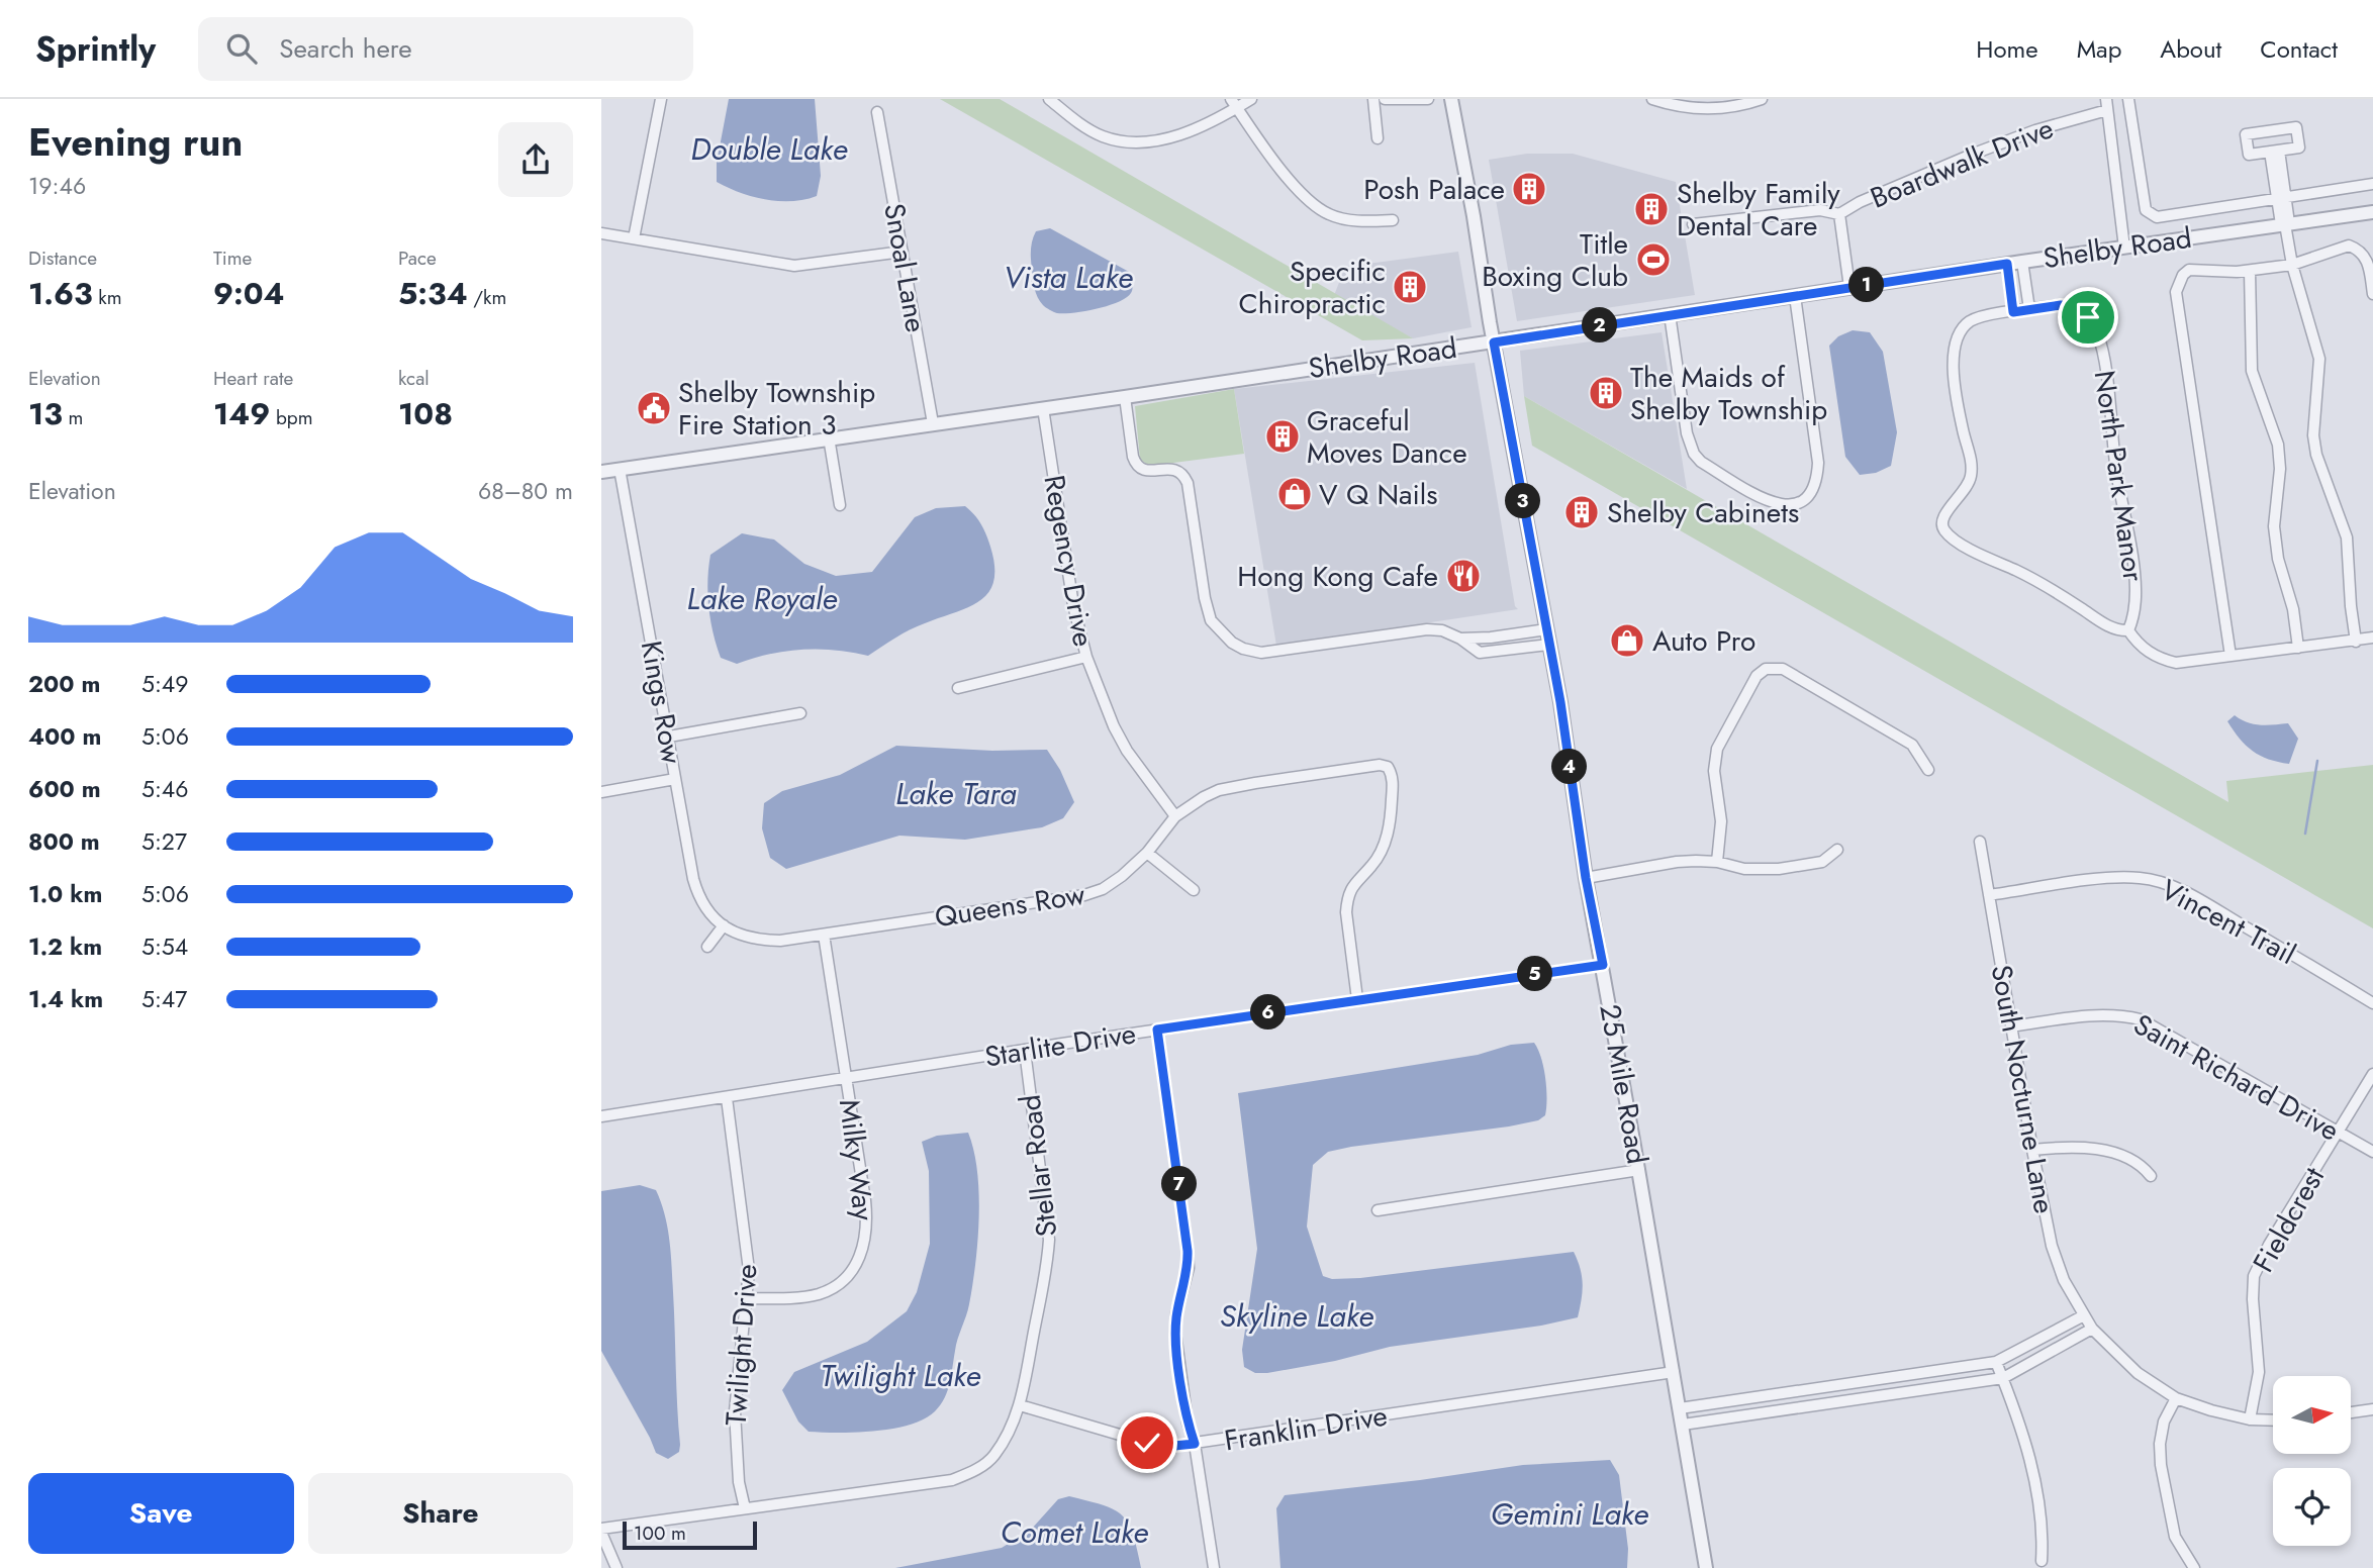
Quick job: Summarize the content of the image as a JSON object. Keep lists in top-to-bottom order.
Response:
{
  "streets": {
    "street": [
      "Boardwalk Drive",
      "Shelby Road",
      "Snoal Lane",
      "North Park Manor",
      "Regency Drive",
      "Kings Row",
      "Queens Row",
      "Vincent Trail",
      "Starlite Drive",
      "Saint Richard Drive",
      "25 Mile Road",
      "South Nocturne Lane",
      "Milky Way",
      "Stellar Road",
      "Fieldcrest",
      "Twilight Drive",
      "Franklin Drive"
    ]
  },
  "crossings": [
    ["Shelby Road", "Snoal Lane"],
    ["Shelby Road", "Regency Drive"],
    ["Shelby Road", "Kings Row"],
    ["Shelby Road", "25 Mile Road"],
    ["Regency Drive", "Queens Row"],
    ["Kings Row", "Queens Row"],
    ["Queens Row", "Starlite Drive"],
    ["Queens Row", "Milky Way"],
    ["Vincent Trail", "South Nocturne Lane"],
    ["Starlite Drive", "25 Mile Road"],
    ["Starlite Drive", "Milky Way"],
    ["Starlite Drive", "Stellar Road"],
    ["Starlite Drive", "Twilight Drive"],
    ["Saint Richard Drive", "South Nocturne Lane"],
    ["Saint Richard Drive", "Fieldcrest"],
    ["25 Mile Road", "Franklin Drive"],
    ["South Nocturne Lane", "Fieldcrest"],
    ["Milky Way", "Twilight Drive"],
    ["Stellar Road", "Franklin Drive"]
  ],
  "water": [
    "Double Lake",
    "Vista Lake",
    "Lake Royale",
    "Lake Tara",
    "Skyline Lake",
    "Twilight Lake",
    "Gemini Lake",
    "Comet Lake"
  ],
  "places": {
    "building": [
      "Posh Palace",
      "Shelby Family Dental Care",
      "Specific Chiropractic",
      "The Maids of Shelby Township",
      "Graceful Moves Dance",
      "Shelby Cabinets"
    ],
    "sports": ["Title Boxing Club"],
    "public building": ["Shelby Township Fire Station 3"],
    "shop": ["V Q Nails", "Auto Pro"],
    "restaurant": ["Hong Kong Cafe"]
  },
  "scale_bar": "100 m",
  "north": "right",
  "page": {
    "header": "Sprintly",
    "search": "Search here",
    "nav": [
      "Home",
      "Map",
      "About",
      "Contact"
    ],
    "heading": ["Evening run", "19:46"],
    "stats": [
      ["Distance", "1.63 km"],
      ["Time", "9:04"],
      ["Pace", "5:34 /km"],
      ["Elevation", "13 m"],
      ["Heart rate", "149 bpm"],
      ["kcal", "108"]
    ],
    "pins": [
      "1",
      "2",
      "3",
      "4",
      "5",
      "6",
      "7"
    ],
    "chart": ["Elevation", "68–80 m"],
    "list": [
      {
        "name": "200 m",
        "note": "5:49"
      },
      {
        "name": "400 m",
        "note": "5:06"
      },
      {
        "name": "600 m",
        "note": "5:46"
      },
      {
        "name": "800 m",
        "note": "5:27"
      },
      {
        "name": "1.0 km",
        "note": "5:06"
      },
      {
        "name": "1.2 km",
        "note": "5:54"
      },
      {
        "name": "1.4 km",
        "note": "5:47"
      }
    ],
    "buttons": ["Save", "Share"],
    "scale": "100 m"
  }
}
